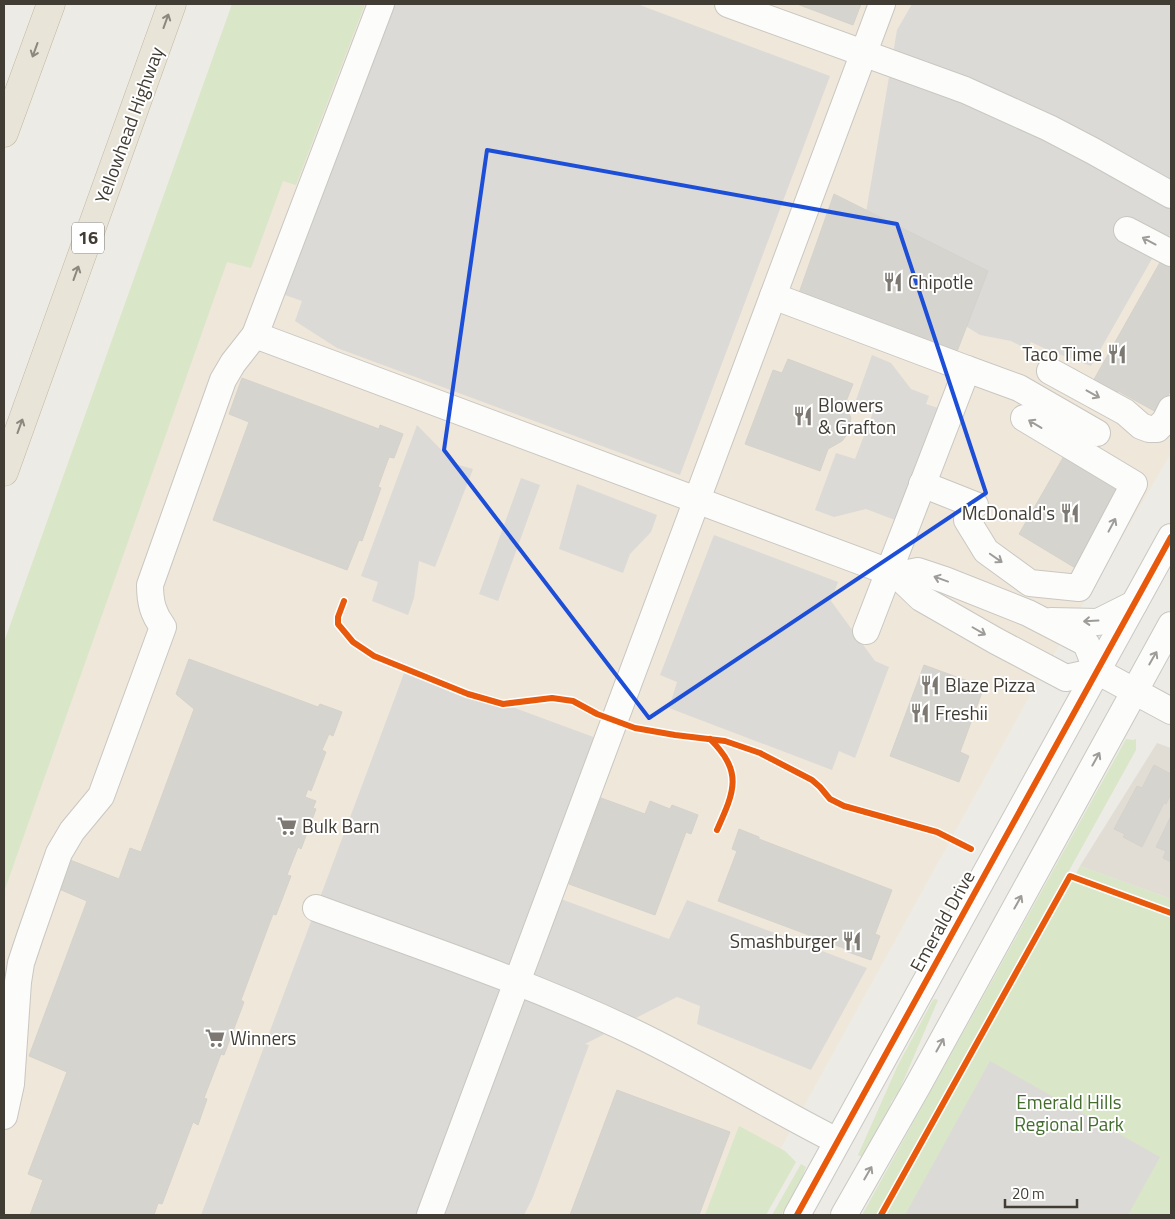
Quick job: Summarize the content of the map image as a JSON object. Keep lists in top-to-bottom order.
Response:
{
  "streets": {
    "highway": ["Yellowhead Highway", "16"],
    "street": ["Emerald Drive"]
  },
  "one_way": ["Yellowhead Highway"],
  "parks": ["Emerald Hills Regional Park"],
  "places": {
    "restaurant": [
      "Chipotle",
      "Taco Time",
      "Blowers & Grafton",
      "McDonald's",
      "Blaze Pizza",
      "Freshii",
      "Smashburger"
    ],
    "supermarket": ["Bulk Barn", "Winners"]
  },
  "scale_bar": "20 m"
}
